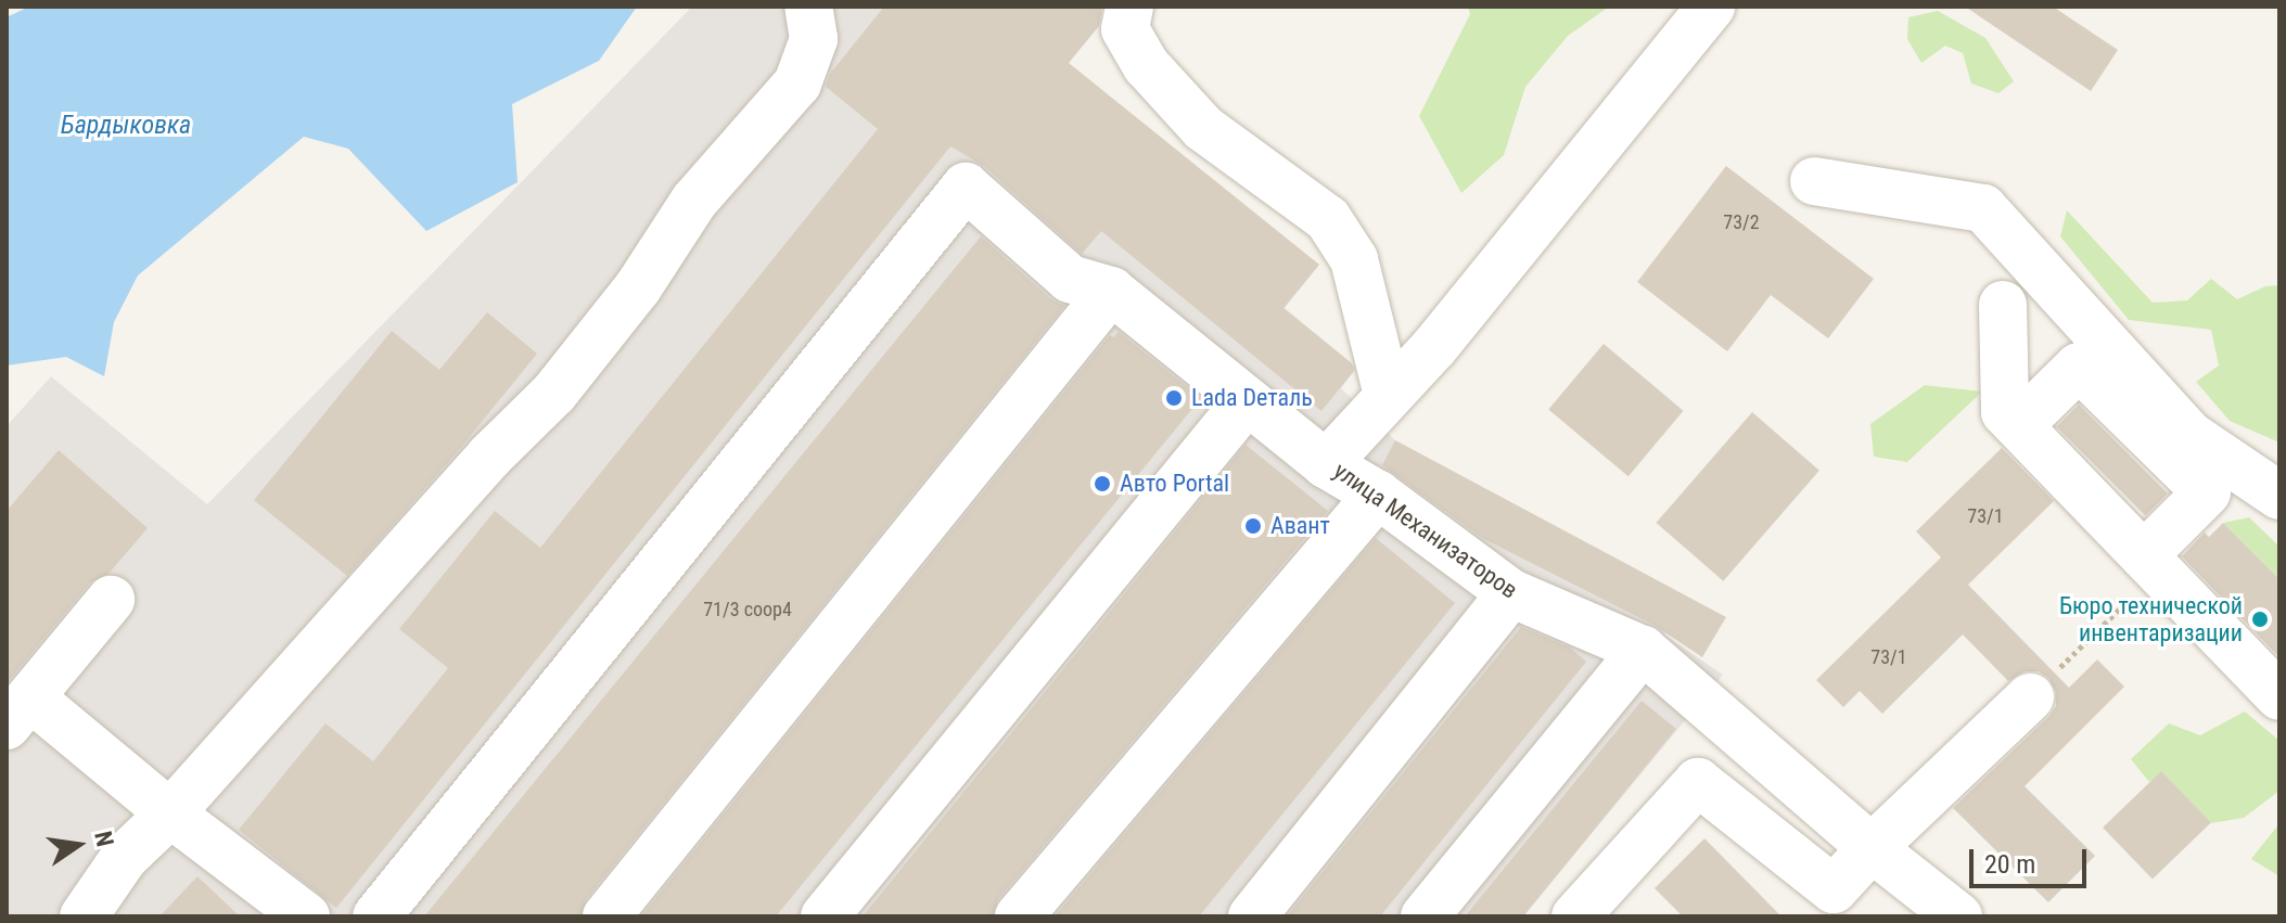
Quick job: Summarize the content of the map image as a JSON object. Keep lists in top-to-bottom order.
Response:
{
  "streets": {
    "lane": ["улица Механизаторов"]
  },
  "water": ["Бардыковка"],
  "places": [
    "Lada Dеталь",
    "Авто Portal",
    "Авант",
    "Бюро технической инвентаризации"
  ],
  "house_numbers": [
    "73/2",
    "73/1",
    "71/3 соор4",
    "73/1"
  ],
  "scale_bar": "20 m",
  "north": "right"
}
